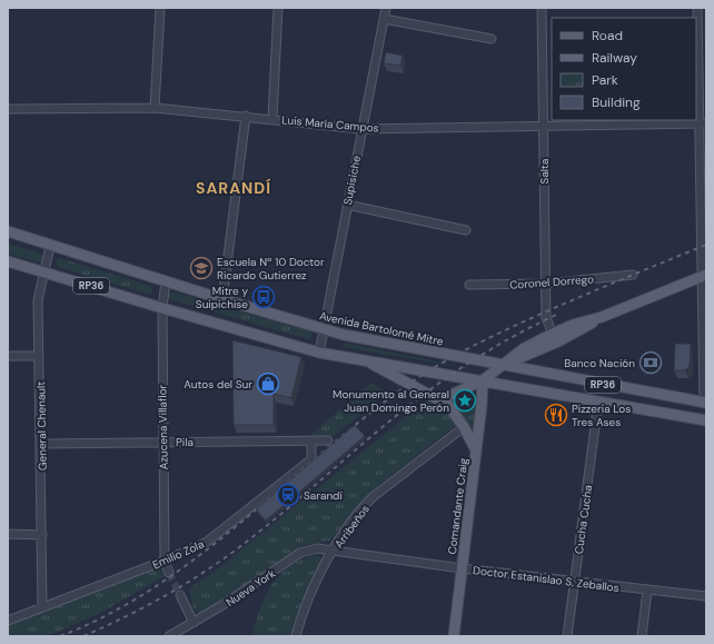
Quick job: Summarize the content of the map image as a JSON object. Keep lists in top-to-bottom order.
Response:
{
  "streets": {
    "main road": ["RP36", "Avenida Bartolomé Mitre", "Comandante Craig"],
    "street": [
      "Luis María Campos",
      "Salta",
      "Supisiche",
      "Coronel Dorrego",
      "General Chenault",
      "Azucena Villaflor",
      "Pila",
      "Cucha Cucha",
      "Arribeños",
      "Emilio Zola",
      "Doctor Estanislao S. Zeballos",
      "Nueva York"
    ]
  },
  "crossings": [
    ["Luis María Campos", "Salta"],
    ["Luis María Campos", "Supisiche"],
    ["Salta", "Coronel Dorrego"],
    ["Supisiche", "RP36"],
    ["Supisiche", "Avenida Bartolomé Mitre"],
    ["RP36", "General Chenault"],
    ["RP36", "Azucena Villaflor"],
    ["RP36", "Comandante Craig"],
    ["RP36", "Cucha Cucha"],
    ["Avenida Bartolomé Mitre", "General Chenault"],
    ["Avenida Bartolomé Mitre", "Azucena Villaflor"],
    ["General Chenault", "Pila"],
    ["General Chenault", "Emilio Zola"],
    ["Azucena Villaflor", "Pila"],
    ["Azucena Villaflor", "Emilio Zola"],
    ["Pila", "Emilio Zola"],
    ["Comandante Craig", "Doctor Estanislao S. Zeballos"],
    ["Cucha Cucha", "Doctor Estanislao S. Zeballos"],
    ["Arribeños", "Doctor Estanislao S. Zeballos"],
    ["Arribeños", "Nueva York"],
    ["Doctor Estanislao S. Zeballos", "Nueva York"]
  ],
  "districts": ["SARANDÍ"],
  "places": {
    "school or university": ["Escuela Nº 10 Doctor Ricardo Gutierrez"],
    "bus stop": ["Mitre y Suipichise"],
    "bank": ["Banco Nación"],
    "shop": ["Autos del Sur"],
    "place": ["Monumento al General Juan Domingo Perón"],
    "restaurant": ["Pizzeria Los Tres Ases"],
    "station": ["Sarandí"]
  },
  "legend": [
    "Road",
    "Railway",
    "Park",
    "Building"
  ]
}
